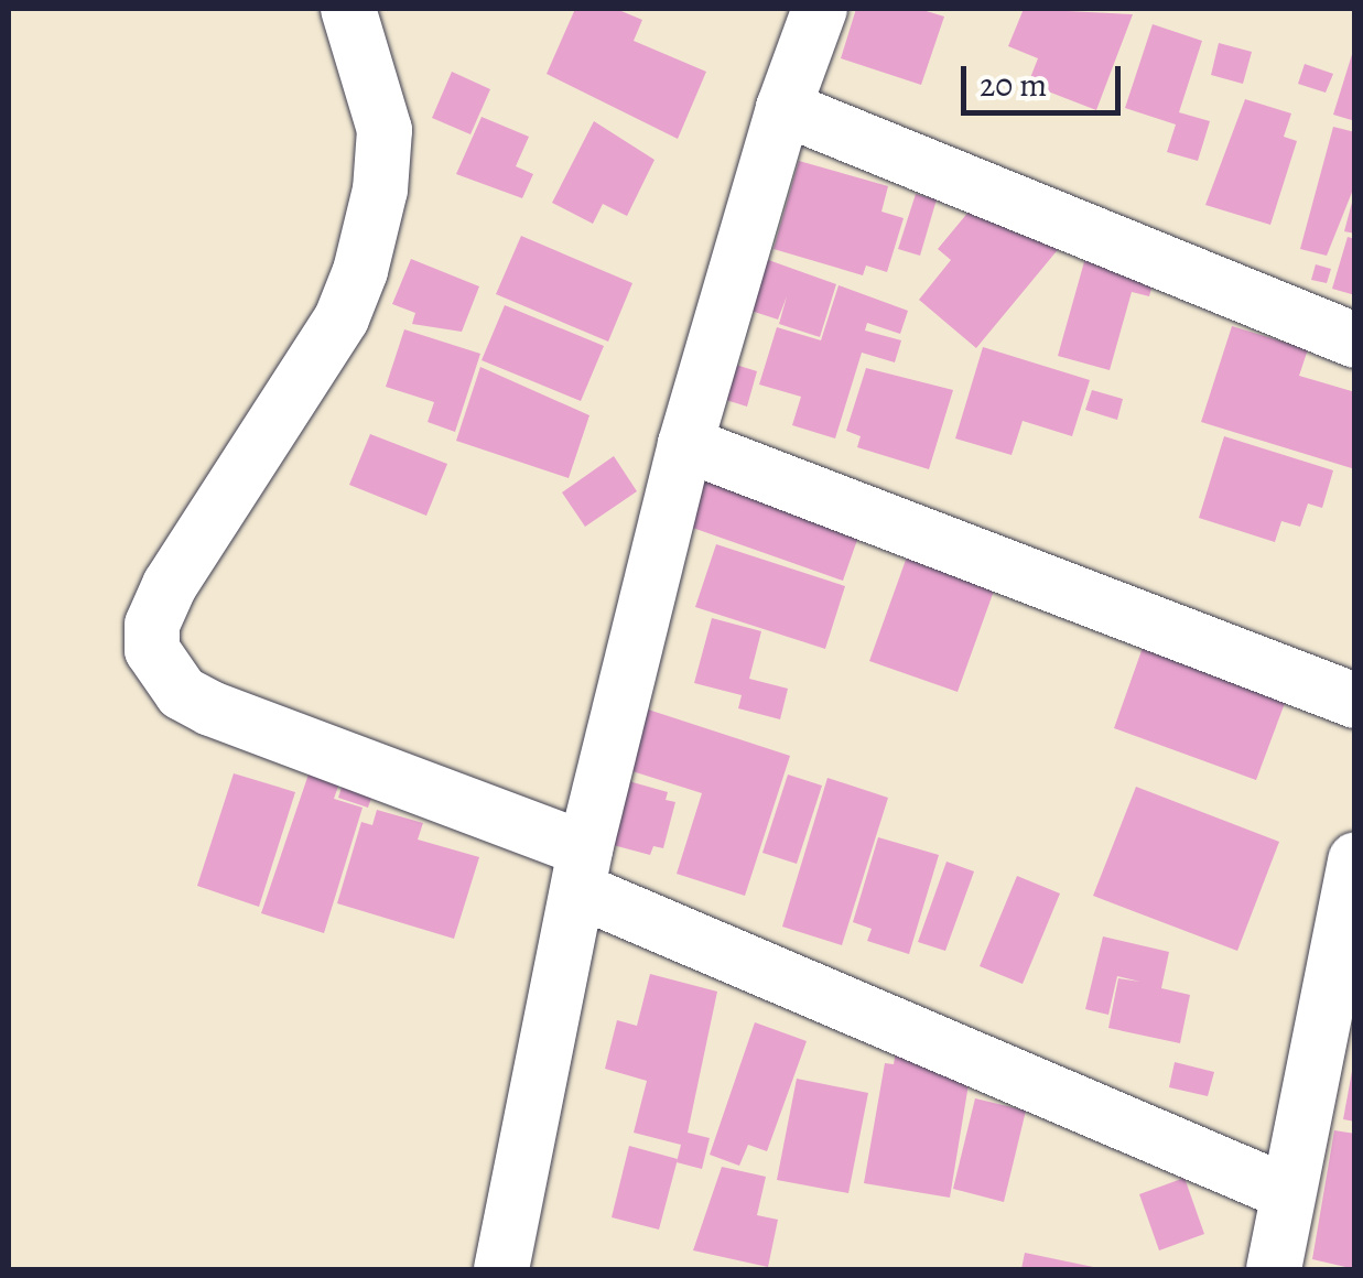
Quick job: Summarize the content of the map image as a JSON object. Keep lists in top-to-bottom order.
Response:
{
  "scale_bar": "20 m"
}
